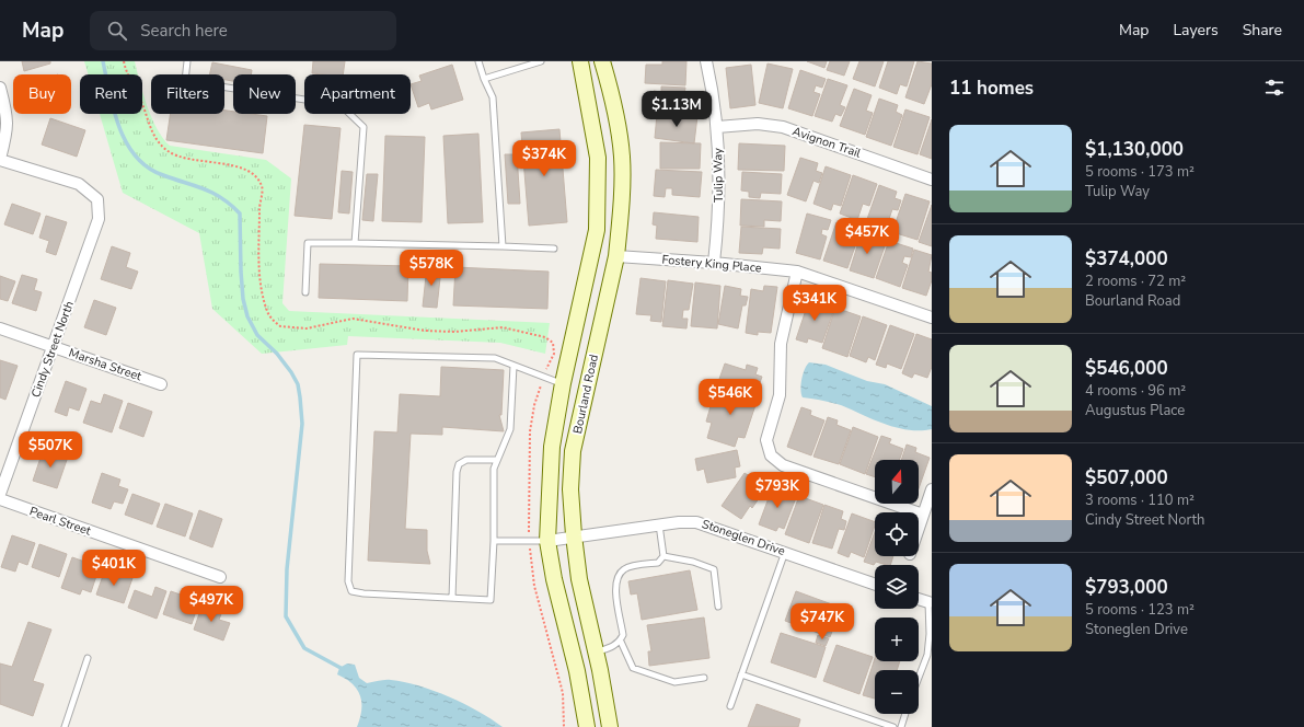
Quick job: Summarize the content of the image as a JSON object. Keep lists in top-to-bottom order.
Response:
{
  "streets": {
    "main road": ["Bourland Road"],
    "street": [
      "Avignon Trail",
      "Tulip Way",
      "Fostery King Place",
      "Cindy Street North",
      "Marsha Street",
      "Pearl Street",
      "Stoneglen Drive"
    ]
  },
  "crossings": [
    ["Avignon Trail", "Tulip Way"],
    ["Tulip Way", "Fostery King Place"],
    ["Fostery King Place", "Bourland Road"],
    ["Cindy Street North", "Marsha Street"],
    ["Bourland Road", "Stoneglen Drive"]
  ],
  "north": "top",
  "page": {
    "header": "Map",
    "search": "Search here",
    "nav": ["Map", "Layers", "Share"],
    "heading": "11 homes",
    "chip": [
      "Buy",
      "Rent",
      "Filters",
      "New",
      "Apartment"
    ],
    "price": [
      "$1.13M",
      "$374K",
      "$457K",
      "$578K",
      "$341K",
      "$546K",
      "$507K",
      "$793K",
      "$401K",
      "$497K",
      "$747K"
    ],
    "list": [
      {
        "name": "$1,130,000",
        "note": "5 rooms · 173 m² · Tulip Way"
      },
      {
        "name": "$374,000",
        "note": "2 rooms · 72 m² · Bourland Road"
      },
      {
        "name": "$546,000",
        "note": "4 rooms · 96 m² · Augustus Place"
      },
      {
        "name": "$507,000",
        "note": "3 rooms · 110 m² · Cindy Street North"
      },
      {
        "name": "$793,000",
        "note": "5 rooms · 123 m² · Stoneglen Drive"
      }
    ],
    "map_buttons": ["+", "−"]
  }
}
